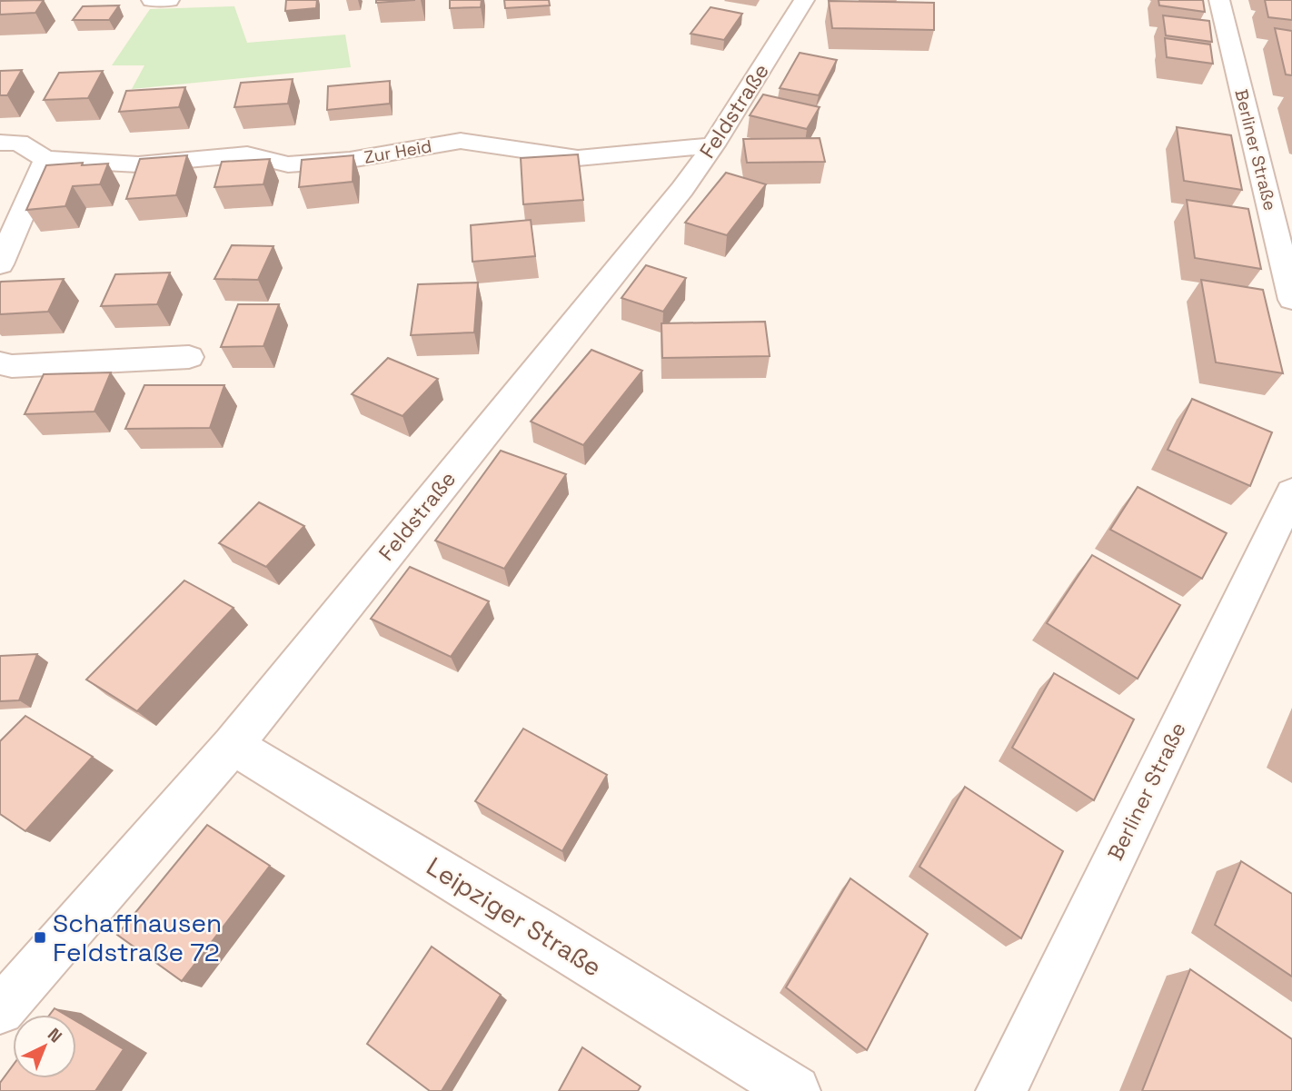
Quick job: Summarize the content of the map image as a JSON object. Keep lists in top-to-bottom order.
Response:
{
  "streets": {
    "street": [
      "Feldstraße",
      "Berliner Straße",
      "Zur Heid",
      "Leipziger Straße"
    ]
  },
  "crossings": [
    ["Feldstraße", "Zur Heid"],
    ["Feldstraße", "Leipziger Straße"]
  ],
  "places": {
    "transit": ["Schaffhausen Feldstraße 72"]
  },
  "north": "top right"
}
